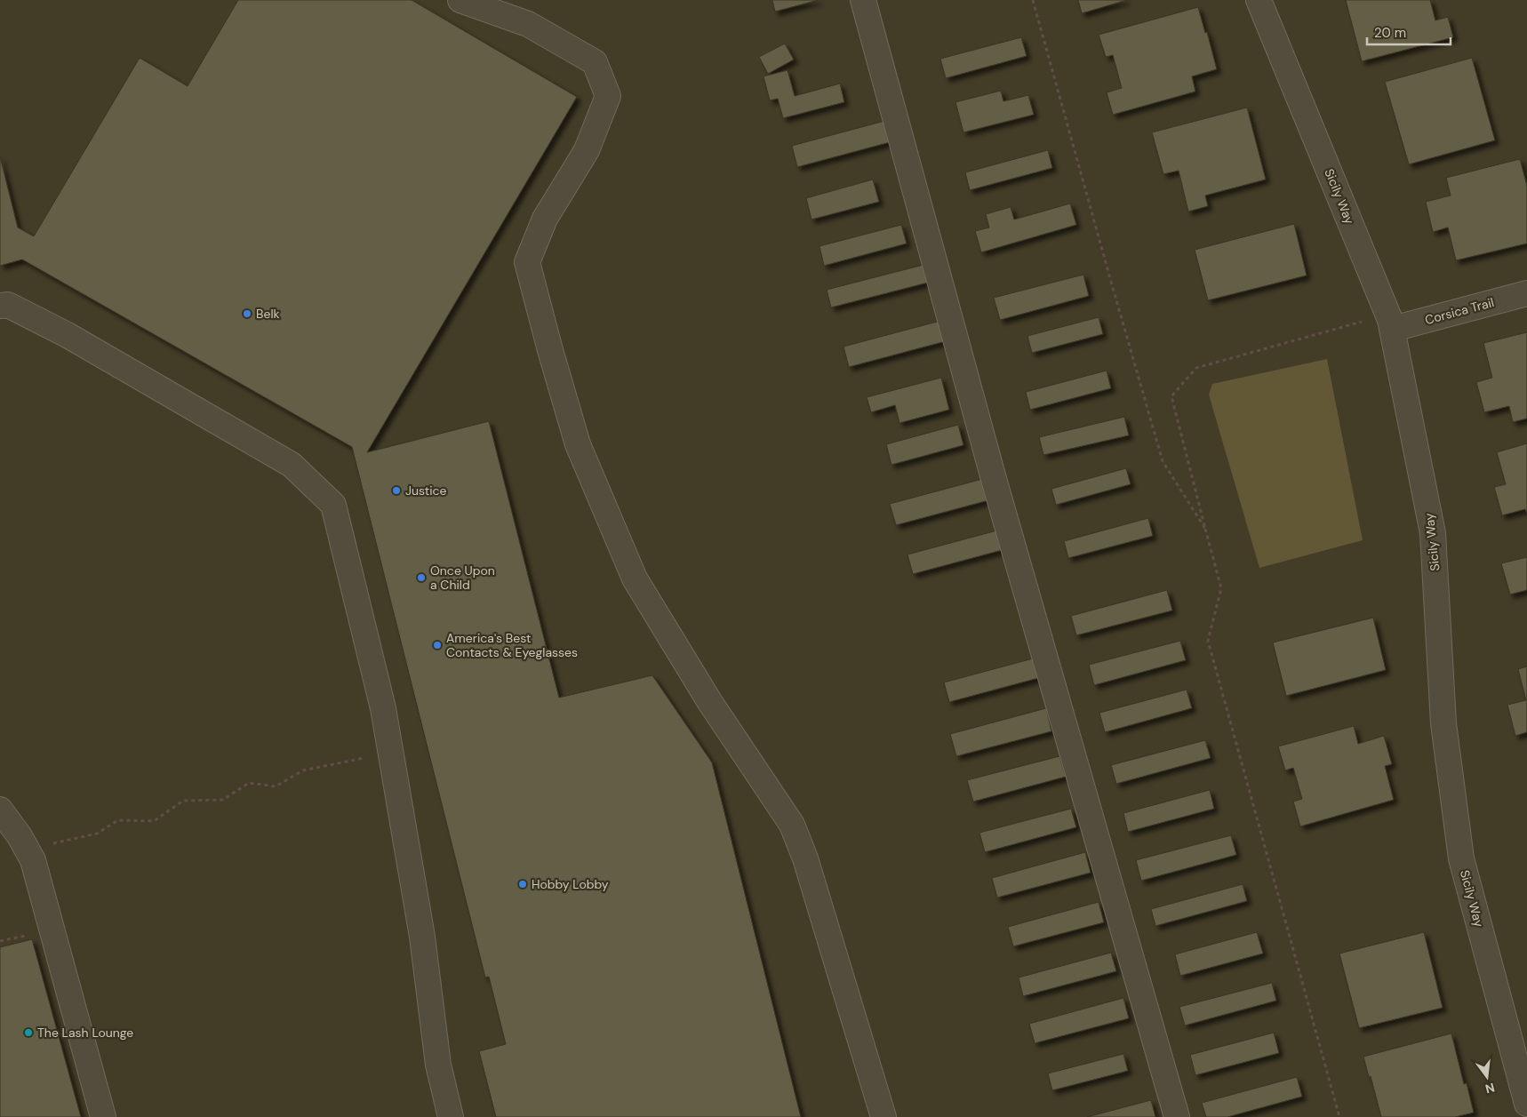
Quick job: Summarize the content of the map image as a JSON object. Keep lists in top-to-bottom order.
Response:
{
  "streets": {
    "street": ["Sicily Way", "Corsica Trail"]
  },
  "crossings": [
    ["Sicily Way", "Corsica Trail"]
  ],
  "places": [
    "Belk",
    "Justice",
    "Once Upon a Child",
    "America's Best Contacts & Eyeglasses",
    "Hobby Lobby",
    "The Lash Lounge"
  ],
  "scale_bar": "20 m",
  "north": "bottom"
}
